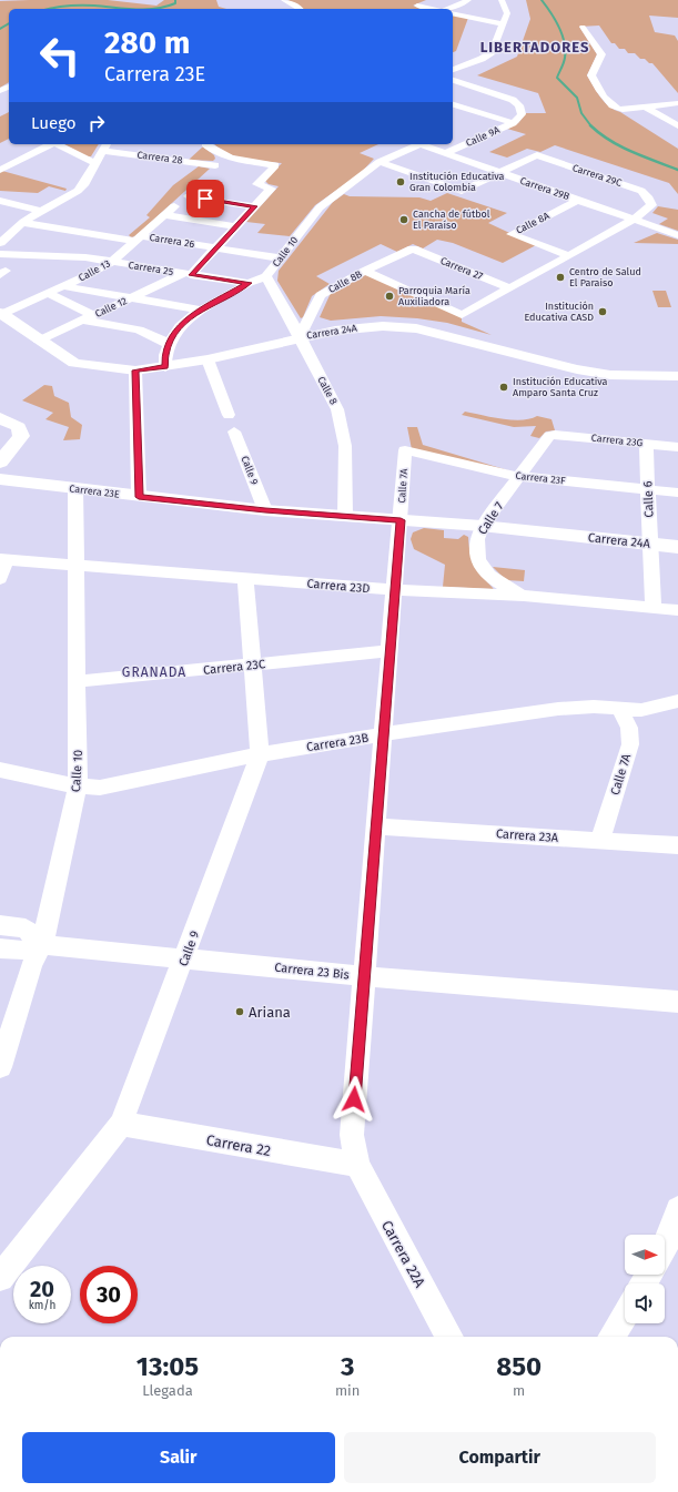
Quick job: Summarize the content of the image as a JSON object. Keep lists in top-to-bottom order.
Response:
{
  "streets": {
    "street": [
      "Calle 9A",
      "Carrera 28",
      "Carrera 29C",
      "Carrera 29B",
      "Calle 8A",
      "Carrera 26",
      "Calle 10",
      "Carrera 25",
      "Carrera 27",
      "Calle 13",
      "Calle 8B",
      "Calle 12",
      "Carrera 24A",
      "Calle 8",
      "Carrera 23G",
      "Calle 9",
      "Carrera 23F",
      "Calle 7A",
      "Carrera 23E",
      "Calle 6",
      "Calle 7",
      "Carrera 23D",
      "Carrera 23C",
      "Carrera 23B",
      "Carrera 23A",
      "Carrera 23 Bis",
      "Carrera 22",
      "Carrera 22A"
    ]
  },
  "crossings": [
    ["Calle 9A", "Carrera 29B"],
    ["Carrera 29C", "Carrera 29B"],
    ["Carrera 29B", "Calle 8A"],
    ["Carrera 26", "Calle 10"],
    ["Carrera 26", "Calle 13"],
    ["Carrera 26", "Calle 12"],
    ["Calle 10", "Carrera 25"],
    ["Calle 10", "Carrera 24A"],
    ["Calle 10", "Calle 8"],
    ["Calle 10", "Carrera 23E"],
    ["Calle 10", "Carrera 23D"],
    ["Calle 10", "Carrera 23C"],
    ["Calle 10", "Carrera 23B"],
    ["Calle 10", "Carrera 23 Bis"],
    ["Carrera 25", "Calle 13"],
    ["Carrera 25", "Calle 12"],
    ["Carrera 27", "Calle 8B"],
    ["Calle 13", "Carrera 24A"],
    ["Calle 8B", "Carrera 24A"],
    ["Calle 8B", "Calle 8"],
    ["Calle 12", "Carrera 24A"],
    ["Carrera 24A", "Calle 8"],
    ["Carrera 24A", "Calle 7A"],
    ["Carrera 24A", "Carrera 23E"],
    ["Carrera 24A", "Calle 6"],
    ["Carrera 24A", "Calle 7"],
    ["Calle 8", "Carrera 23E"],
    ["Carrera 23G", "Calle 6"],
    ["Carrera 23G", "Calle 7"],
    ["Calle 9", "Carrera 23E"],
    ["Calle 9", "Carrera 23D"],
    ["Calle 9", "Carrera 23C"],
    ["Calle 9", "Carrera 23B"],
    ["Calle 9", "Carrera 23 Bis"],
    ["Calle 9", "Carrera 22"],
    ["Carrera 23F", "Calle 7A"],
    ["Carrera 23F", "Calle 6"],
    ["Carrera 23F", "Calle 7"],
    ["Calle 7A", "Carrera 23E"],
    ["Calle 7A", "Carrera 23B"],
    ["Calle 7A", "Carrera 23A"],
    ["Calle 6", "Carrera 23D"],
    ["Calle 7", "Carrera 23D"],
    ["Carrera 22", "Carrera 22A"]
  ],
  "districts": ["LIBERTADORES", "GRANADA"],
  "places": [
    "Institución Educativa Gran Colombia",
    "Cancha de fútbol El Paraíso",
    "Centro de Salud El Paraiso",
    "Parroquia María Auxiliadora",
    "Institución Educativa CASD",
    "Institución Educativa Amparo Santa Cruz",
    "Ariana"
  ],
  "north": "right",
  "page": {
    "turn": ["280 m", "Carrera 23E"],
    "then": "Luego",
    "speed": "20 km/h",
    "limit": "30",
    "eta": [
      "13:05",
      "Llegada",
      "3",
      "min",
      "850",
      "m"
    ],
    "buttons": ["Salir", "Compartir"]
  }
}
